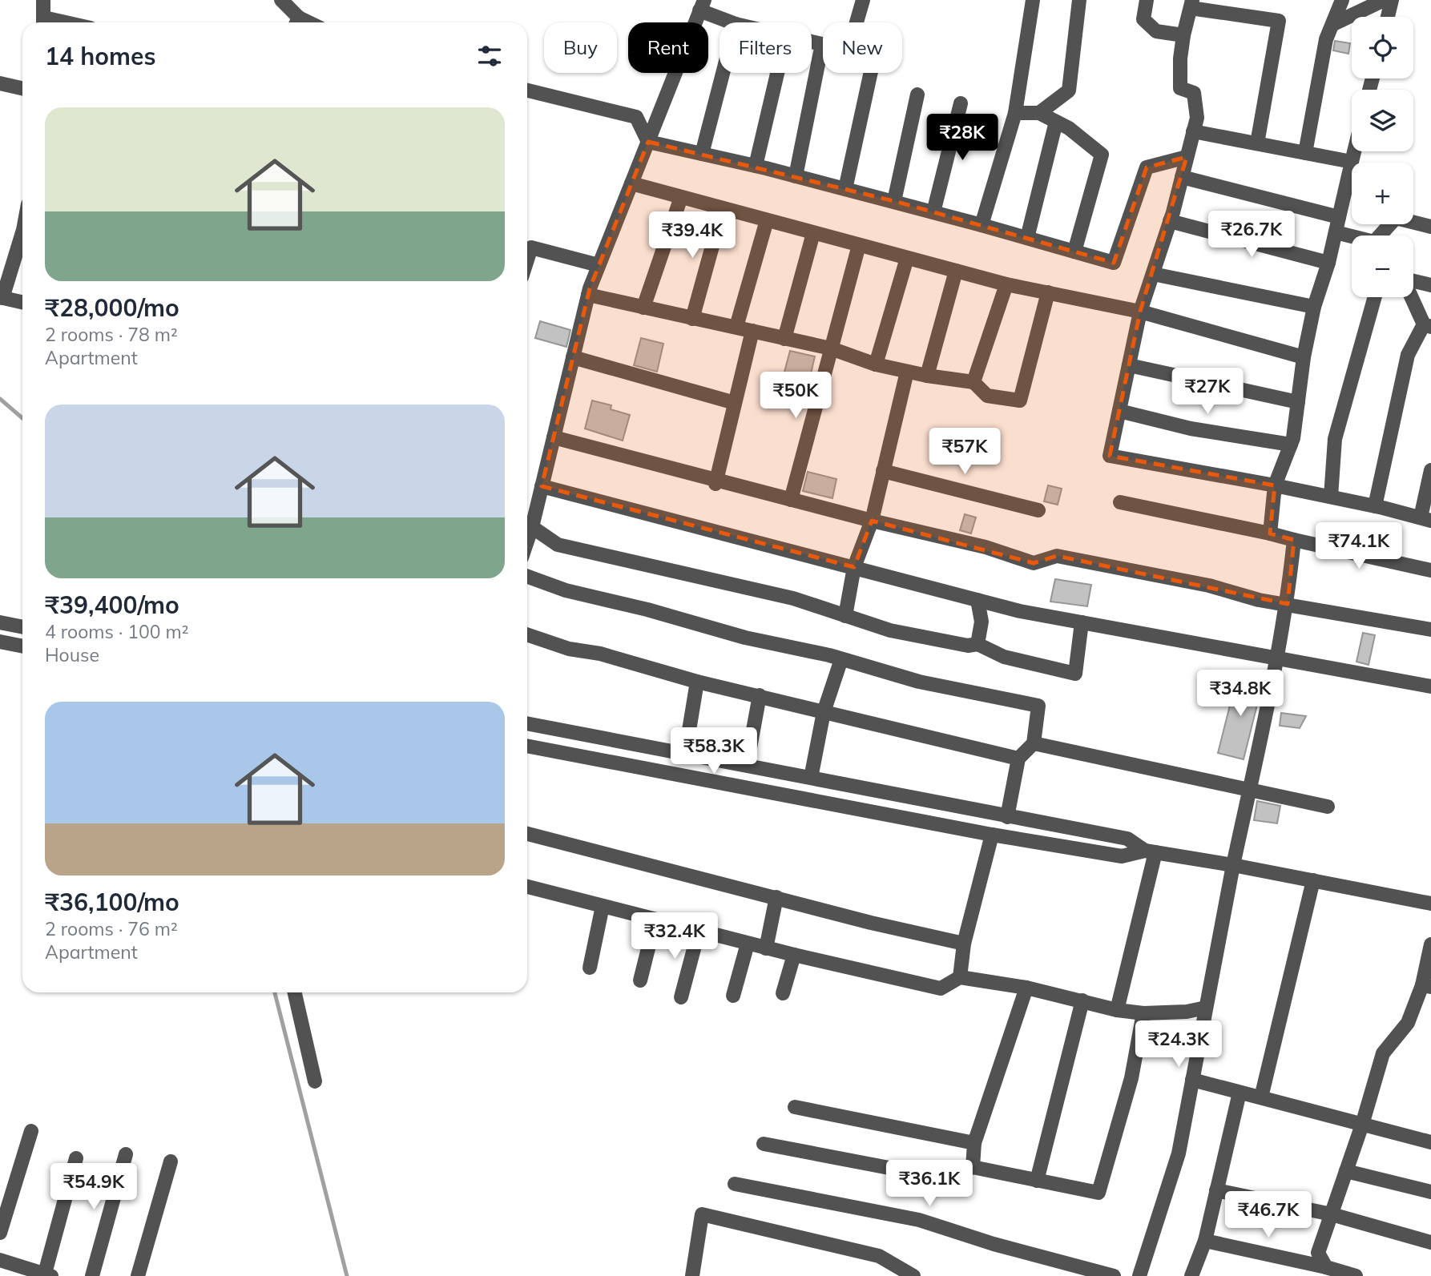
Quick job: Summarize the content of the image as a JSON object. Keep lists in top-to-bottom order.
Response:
{
  "page": {
    "map_buttons": ["+", "−"],
    "chip": [
      "Buy",
      "Rent",
      "Filters",
      "New"
    ],
    "heading": "14 homes",
    "list": [
      {
        "name": "₹28,000/mo",
        "note": "2 rooms · 78 m² · Apartment"
      },
      {
        "name": "₹39,400/mo",
        "note": "4 rooms · 100 m² · House"
      },
      {
        "name": "₹36,100/mo",
        "note": "2 rooms · 76 m² · Apartment"
      }
    ],
    "price": [
      "₹28K",
      "₹26.7K",
      "₹39.4K",
      "₹27K",
      "₹50K",
      "₹57K",
      "₹74.1K",
      "₹34.8K",
      "₹58.3K",
      "₹32.4K",
      "₹24.3K",
      "₹36.1K",
      "₹54.9K",
      "₹46.7K"
    ]
  }
}
